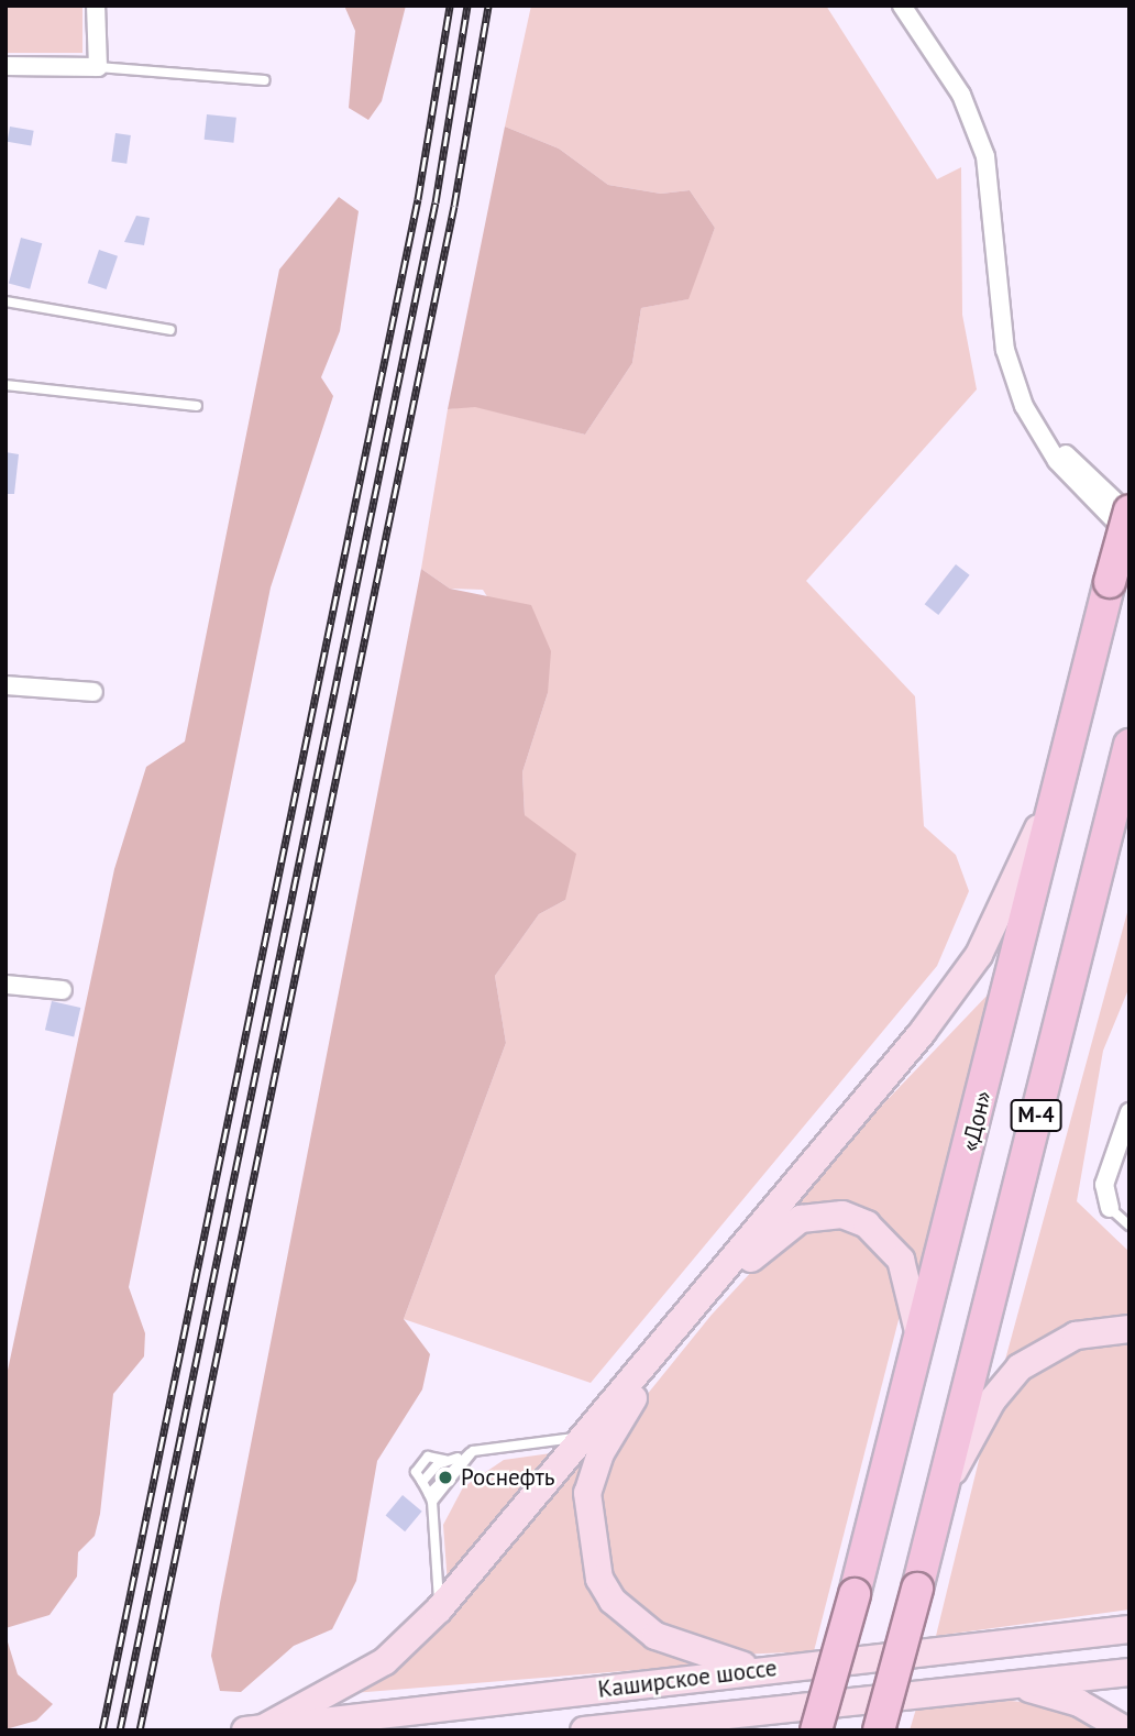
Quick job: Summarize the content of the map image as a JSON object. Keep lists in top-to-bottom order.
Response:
{
  "streets": {
    "highway": ["М-4", "«Дон»"],
    "main road": ["Каширское шоссе"]
  },
  "places": ["Роснефть"]
}
